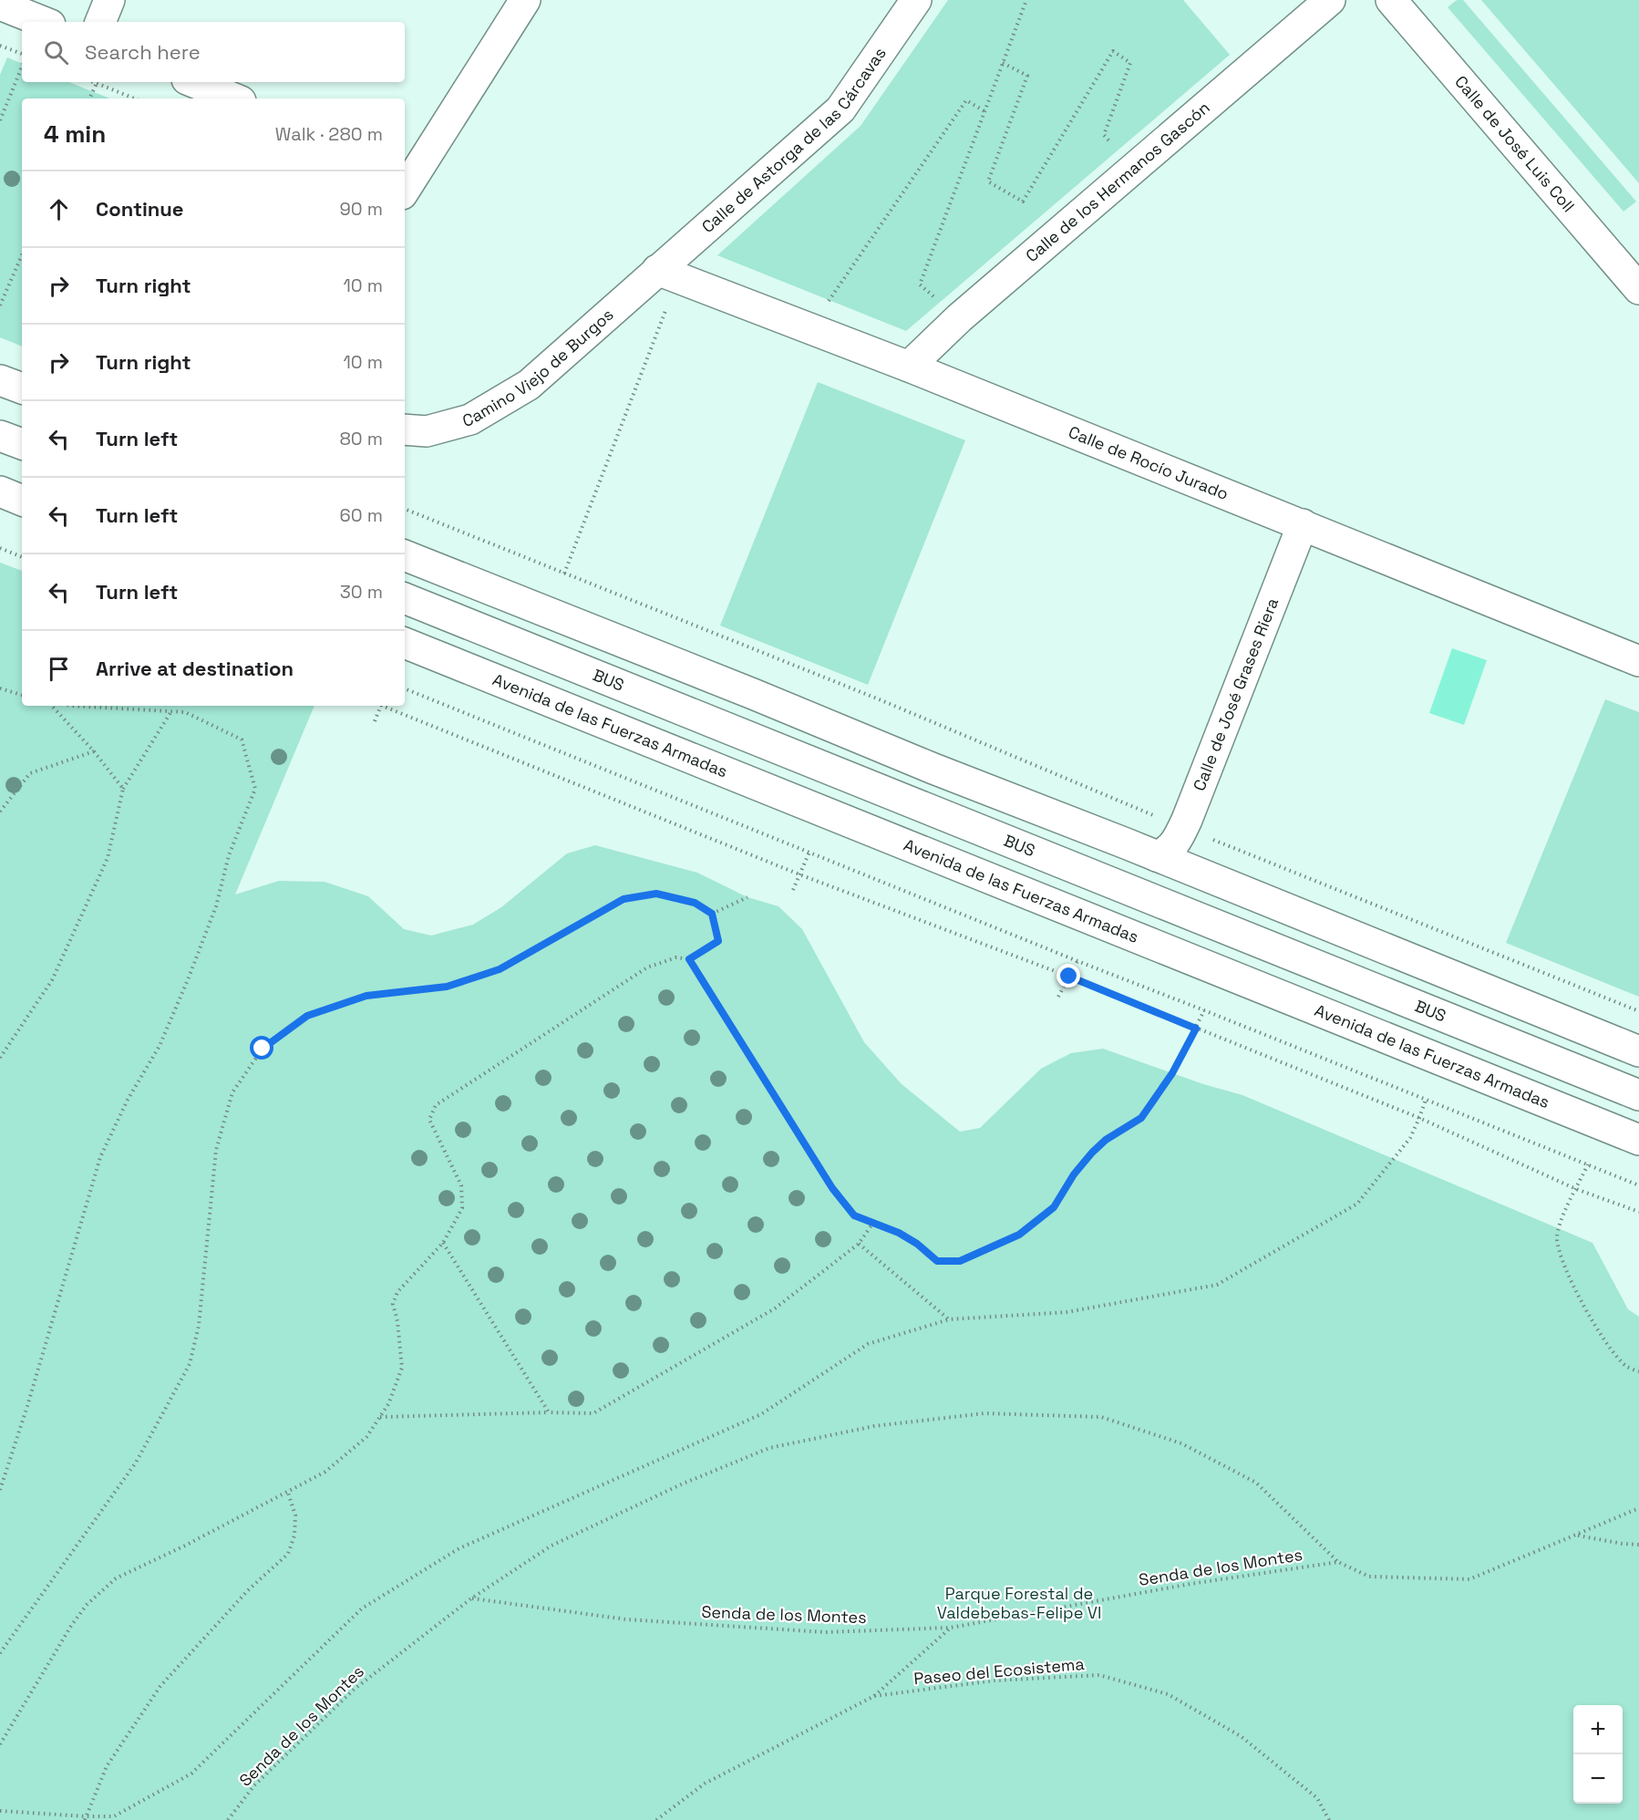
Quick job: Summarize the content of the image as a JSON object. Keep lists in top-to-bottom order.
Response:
{
  "streets": {
    "street": [
      "Calle de Astorga de las Cárcavas",
      "Calle de José Luis Coll",
      "Calle de los Hermanos Gascón",
      "Camino Viejo de Burgos",
      "Calle de Rocío Jurado",
      "BUS",
      "Calle de José Grases Riera",
      "Avenida de las Fuerzas Armadas"
    ],
    "path": ["Senda de los Montes", "Paseo del Ecosistema"]
  },
  "crossings": [
    ["Calle de Astorga de las Cárcavas", "Camino Viejo de Burgos"],
    ["Calle de Astorga de las Cárcavas", "Calle de Rocío Jurado"],
    ["Calle de los Hermanos Gascón", "Calle de Rocío Jurado"],
    ["Camino Viejo de Burgos", "Calle de Rocío Jurado"],
    ["Calle de Rocío Jurado", "Calle de José Grases Riera"]
  ],
  "parks": ["Parque Forestal de Valdebebas-Felipe VI"],
  "page": {
    "search": "Search here",
    "heading": ["4 min", "Walk · 280 m"],
    "list": [
      ["Continue", "90 m"],
      ["Turn right", "10 m"],
      ["Turn right", "10 m"],
      ["Turn left", "80 m"],
      ["Turn left", "60 m"],
      ["Turn left", "30 m"],
      "Arrive at destination"
    ],
    "map_buttons": ["+", "−"]
  }
}
